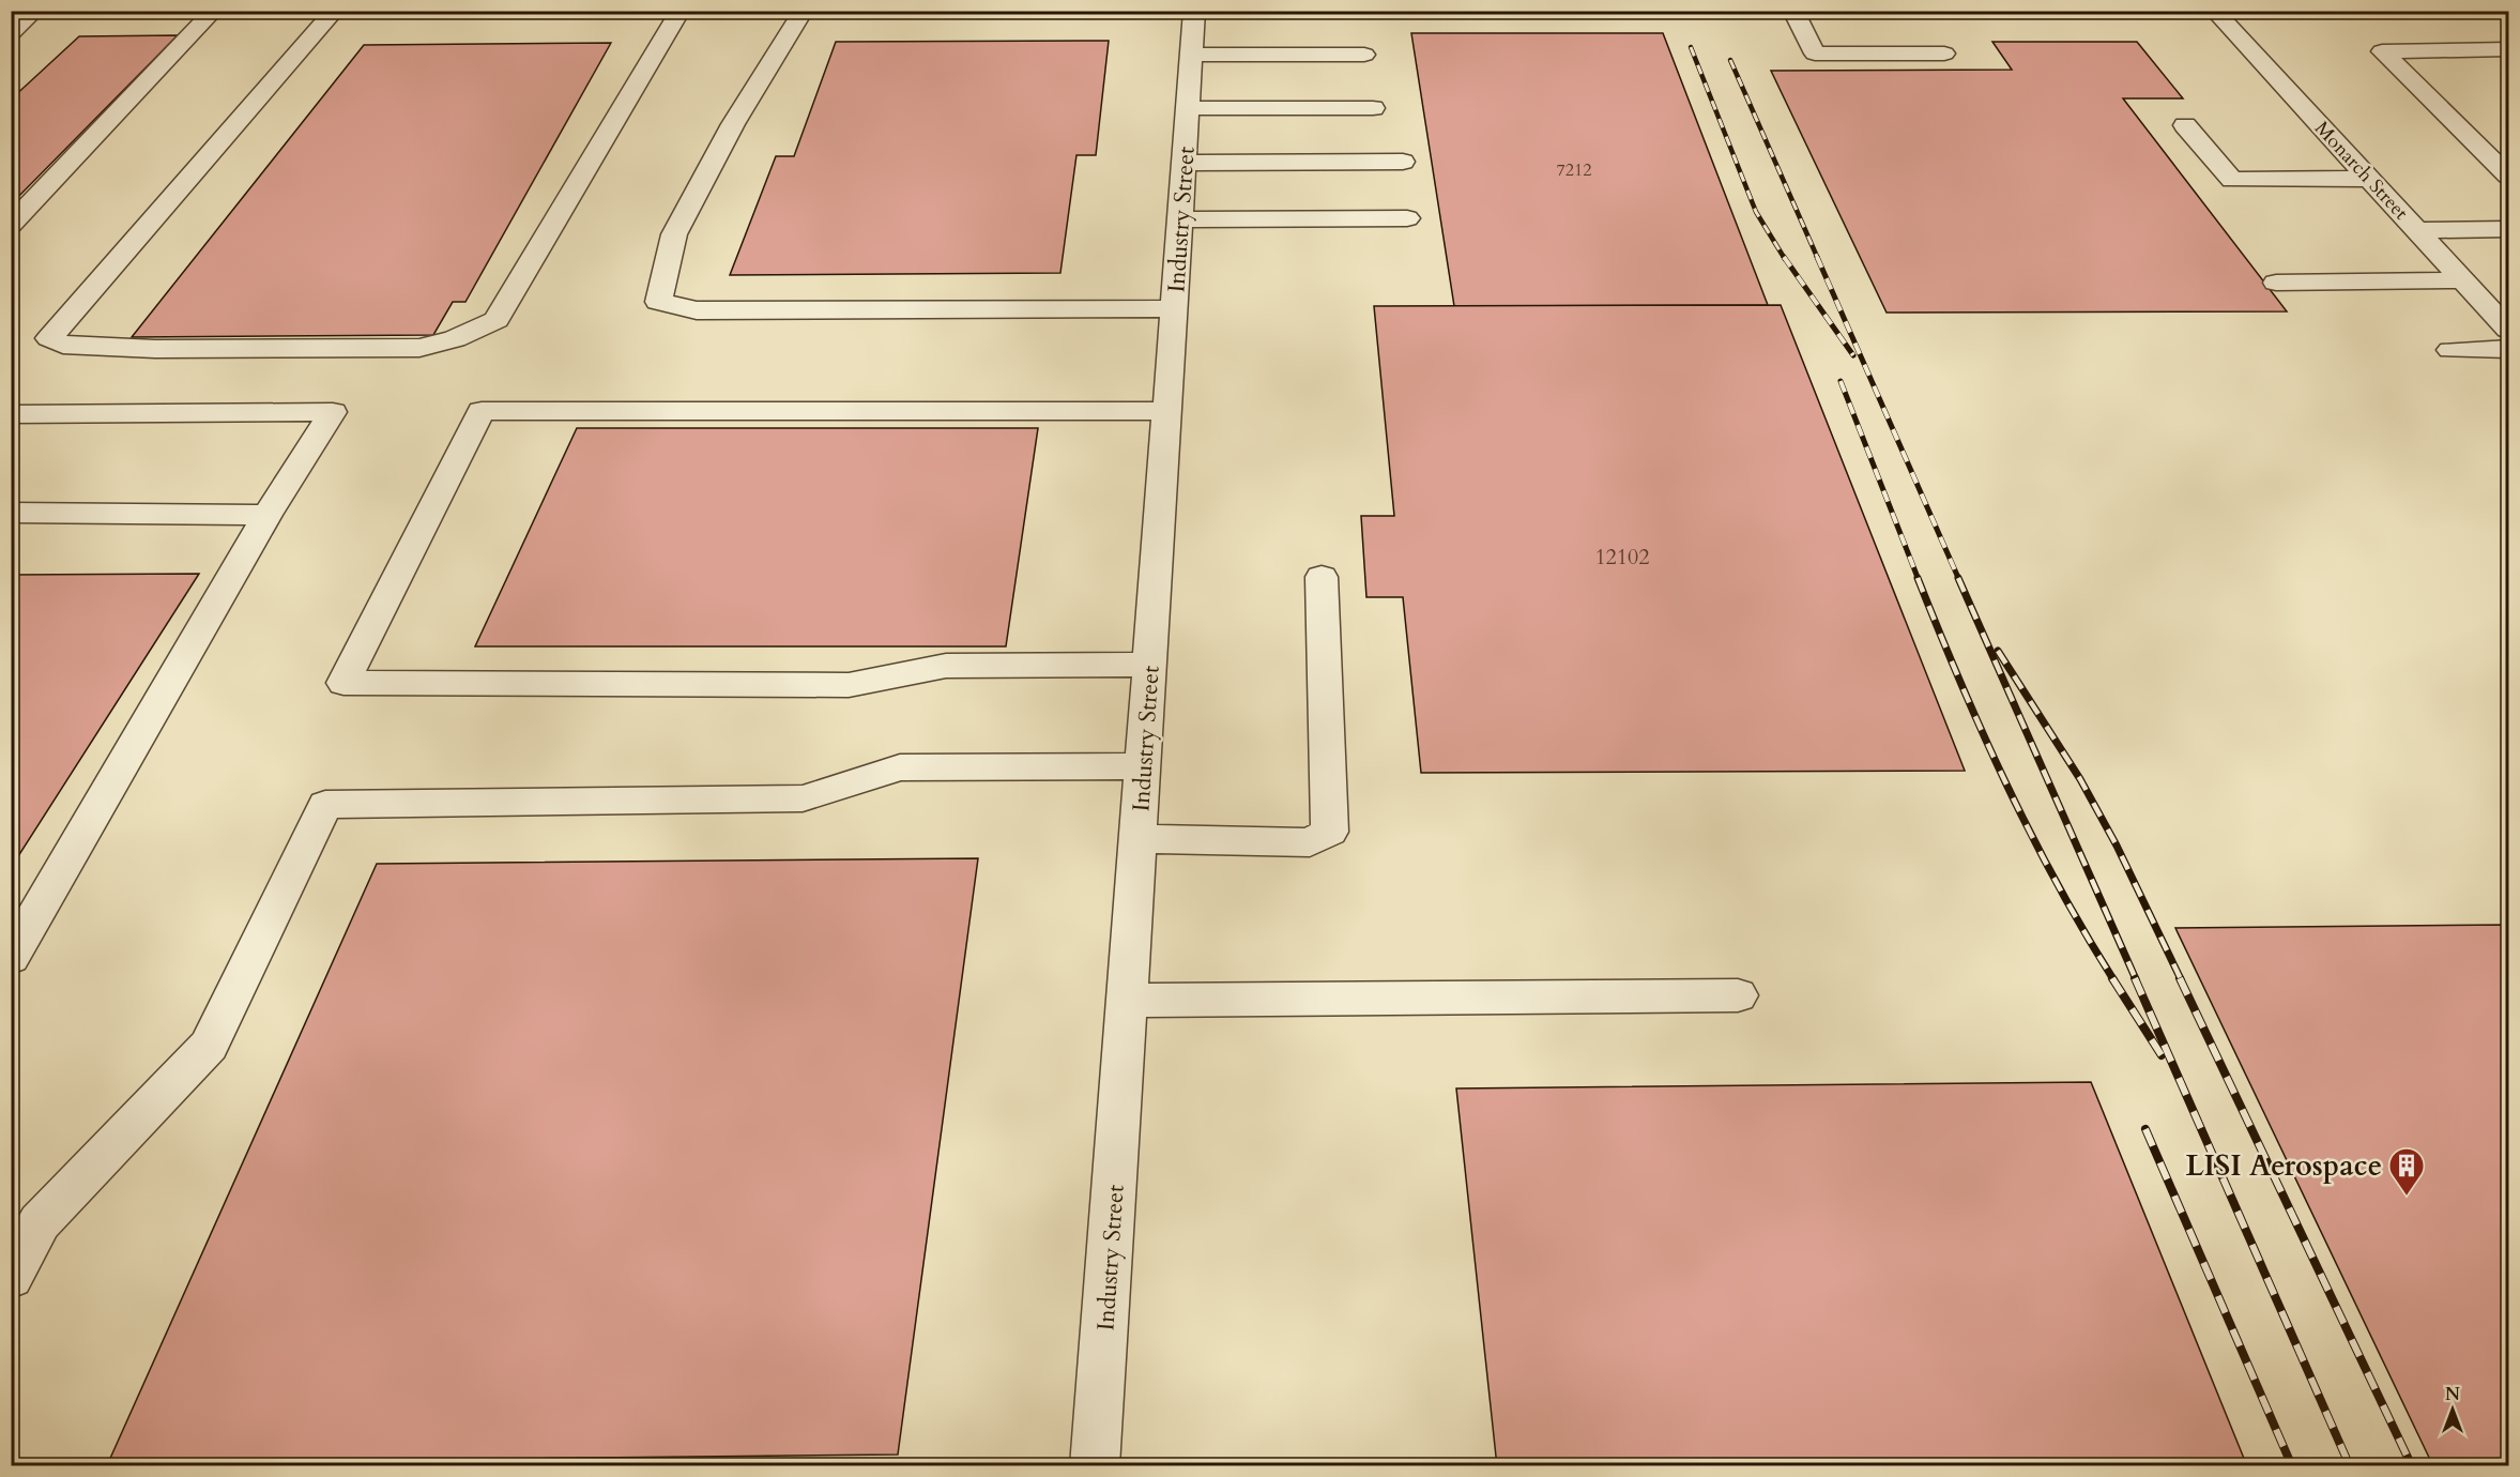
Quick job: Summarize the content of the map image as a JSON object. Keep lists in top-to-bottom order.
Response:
{
  "streets": {
    "street": ["Monarch Street", "Industry Street"]
  },
  "places": {
    "building": ["LISI Aerospace"]
  },
  "house_numbers": ["7212", "12102"],
  "north": "top"
}
